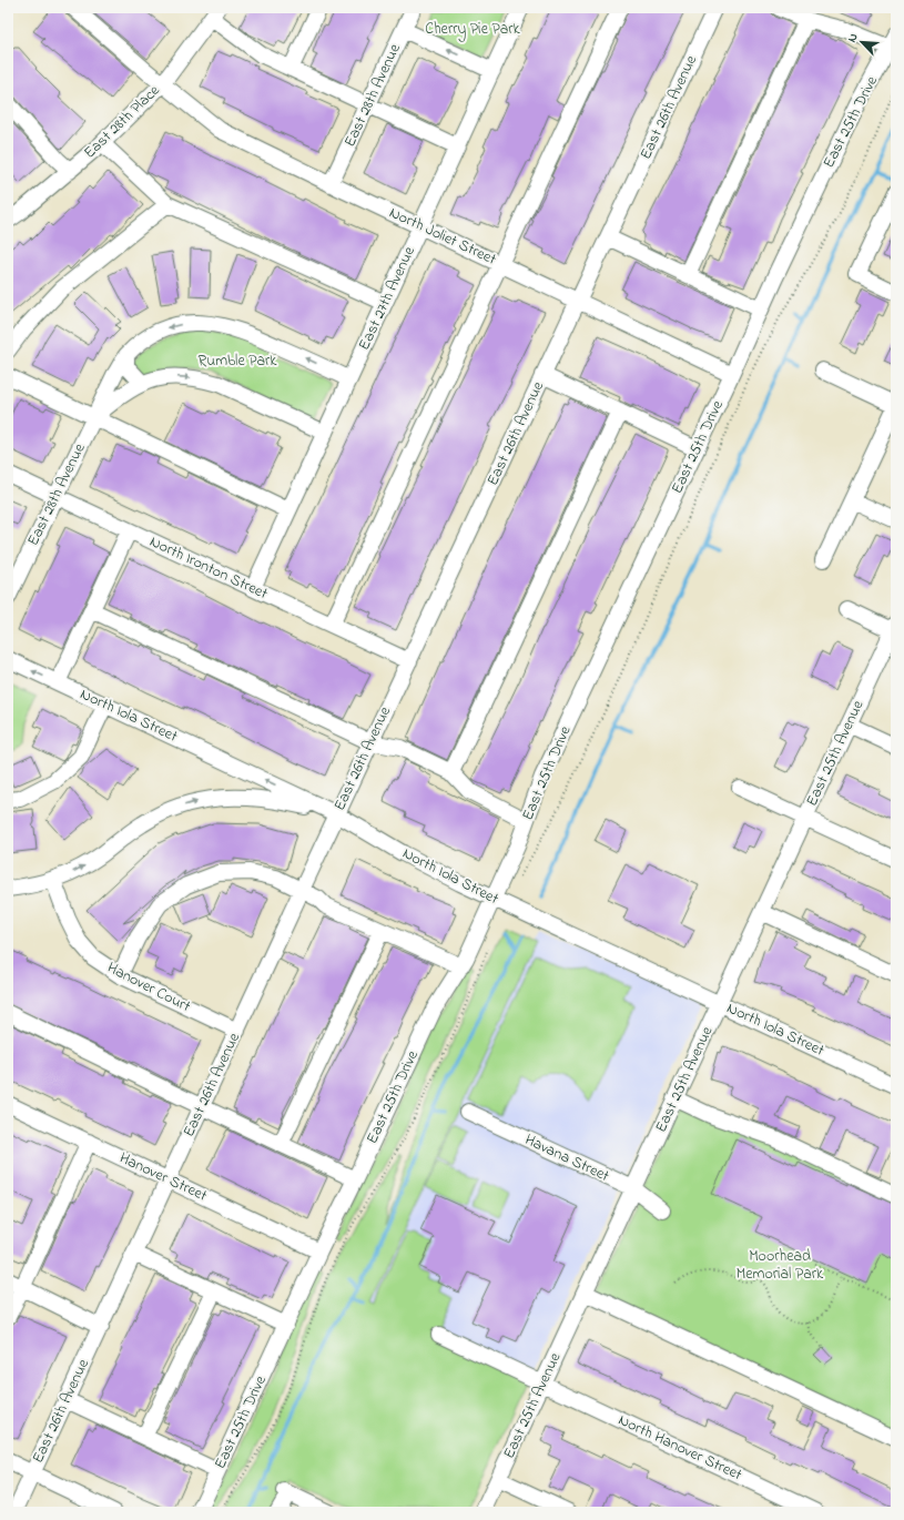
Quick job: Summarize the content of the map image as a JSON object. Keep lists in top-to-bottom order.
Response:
{
  "streets": {
    "street": [
      "East 28th Avenue",
      "East 26th Avenue",
      "East 28th Place",
      "East 25th Drive",
      "North Joliet Street",
      "East 27th Avenue",
      "North Ironton Street",
      "North Iola Street",
      "East 25th Avenue",
      "Hanover Court",
      "Havana Street",
      "Hanover Street",
      "North Hanover Street"
    ]
  },
  "crossings": [
    ["East 28th Avenue", "North Joliet Street"],
    ["East 28th Avenue", "East 27th Avenue"],
    ["East 28th Avenue", "North Ironton Street"],
    ["East 26th Avenue", "North Joliet Street"],
    ["East 26th Avenue", "North Ironton Street"],
    ["East 26th Avenue", "North Iola Street"],
    ["East 26th Avenue", "Hanover Court"],
    ["East 26th Avenue", "Hanover Street"],
    ["East 28th Place", "North Joliet Street"],
    ["East 25th Drive", "North Joliet Street"],
    ["East 25th Drive", "North Iola Street"],
    ["East 25th Drive", "Hanover Street"],
    ["North Joliet Street", "East 27th Avenue"],
    ["East 27th Avenue", "North Ironton Street"],
    ["North Iola Street", "East 25th Avenue"],
    ["East 25th Avenue", "Havana Street"],
    ["East 25th Avenue", "North Hanover Street"]
  ],
  "parks": ["Cherry Pie Park", "Rumble Park", "Moorhead Memorial Park"],
  "north": "top left"
}
